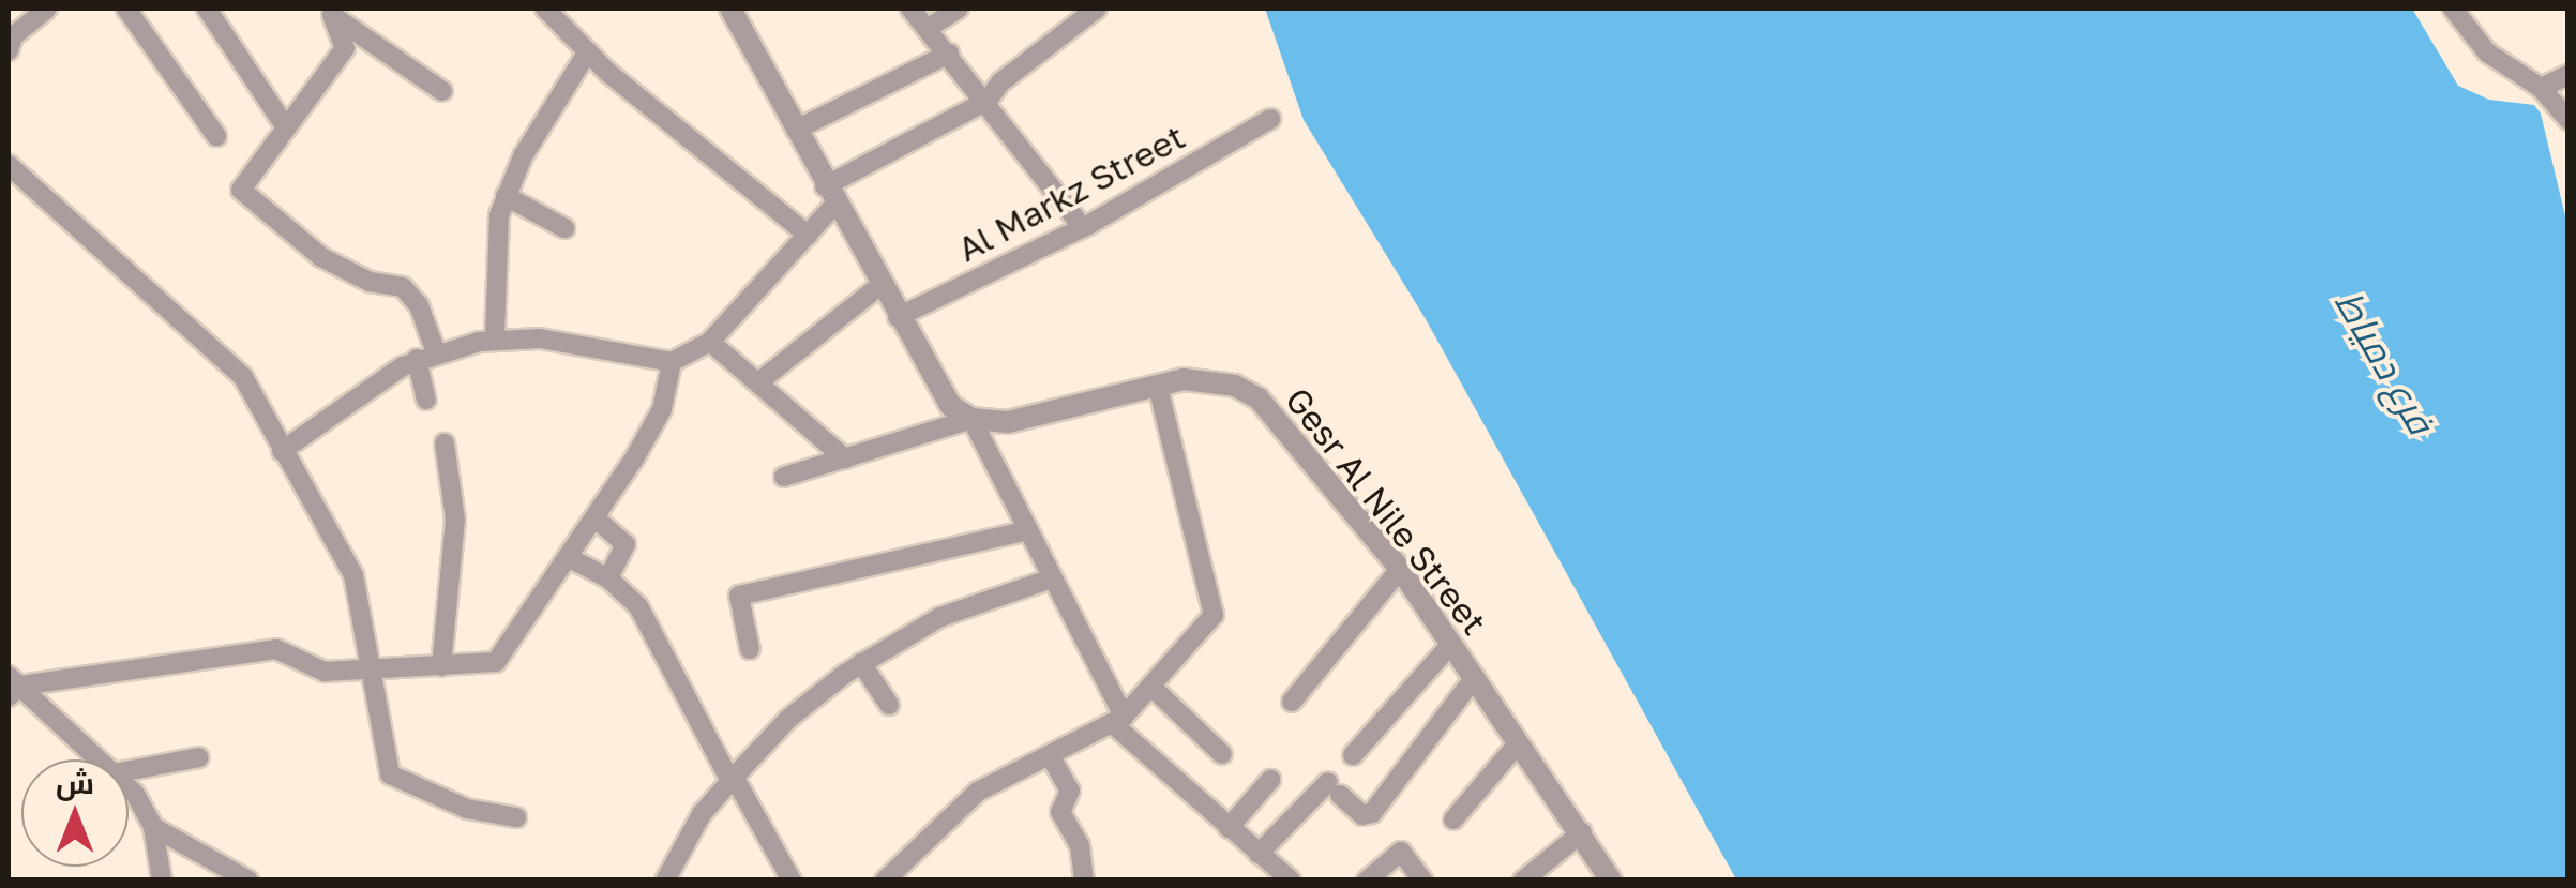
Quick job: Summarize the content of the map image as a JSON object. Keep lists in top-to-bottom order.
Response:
{
  "streets": {
    "street": ["Al Markz Street", "Gesr Al Nile Street"]
  },
  "water": ["فرع دمياط"],
  "north": "top"
}
